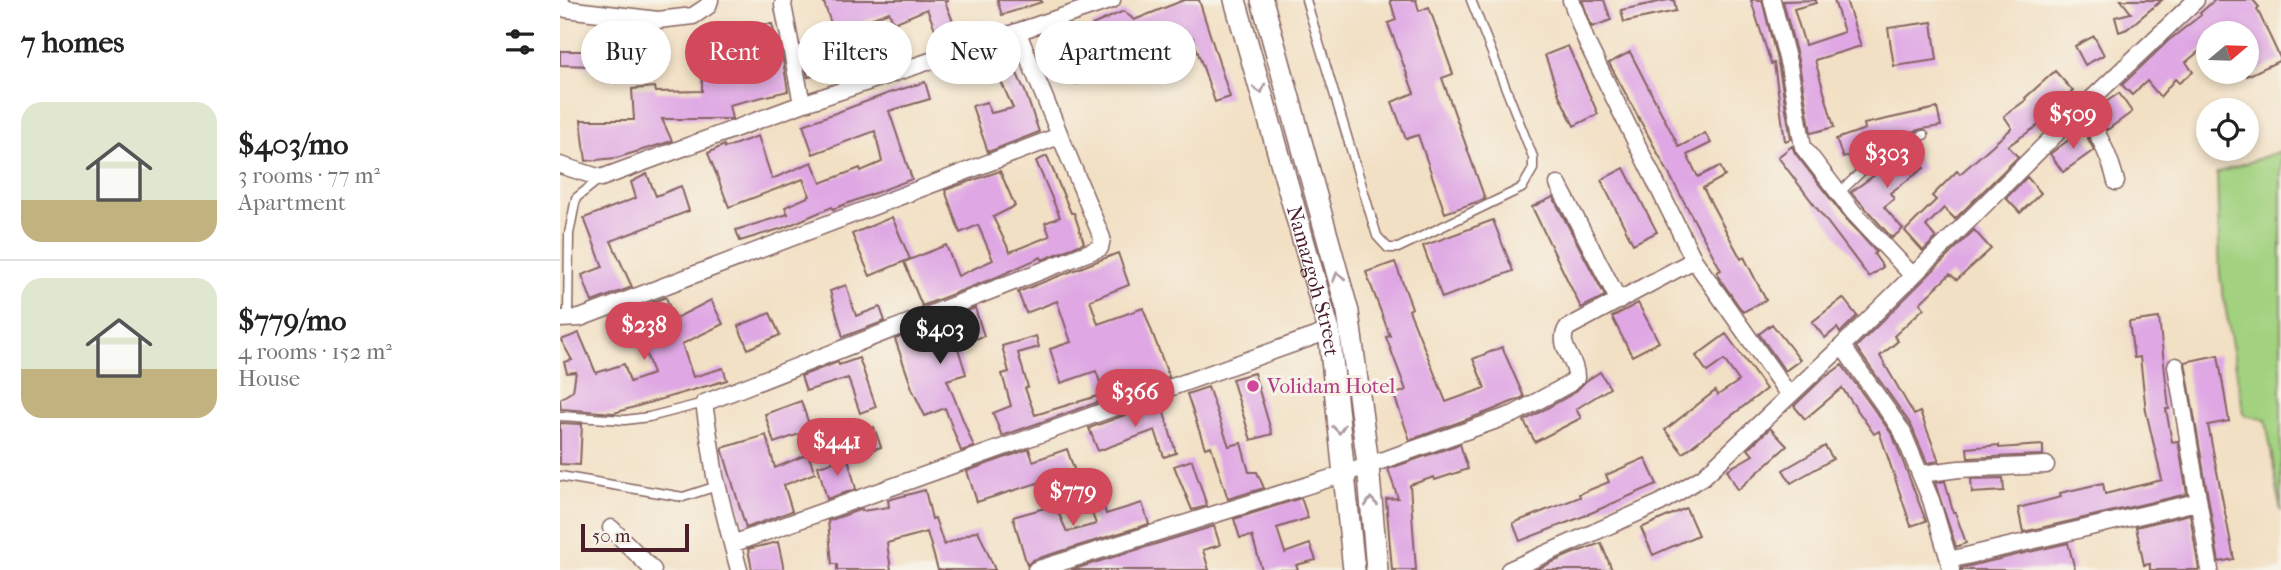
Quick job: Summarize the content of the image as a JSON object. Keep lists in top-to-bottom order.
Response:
{
  "streets": {
    "main road": ["Namazgoh Street"]
  },
  "places": ["Volidam Hotel"],
  "scale_bar": "50 m",
  "north": "right",
  "page": {
    "heading": "7 homes",
    "chip": [
      "Buy",
      "Rent",
      "Filters",
      "New",
      "Apartment"
    ],
    "list": [
      {
        "name": "$403/mo",
        "note": "3 rooms · 77 m² · Apartment"
      },
      {
        "name": "$779/mo",
        "note": "4 rooms · 152 m² · House"
      }
    ],
    "price": [
      "$509",
      "$303",
      "$238",
      "$403",
      "$366",
      "$441",
      "$779"
    ],
    "scale": "50 m"
  }
}
